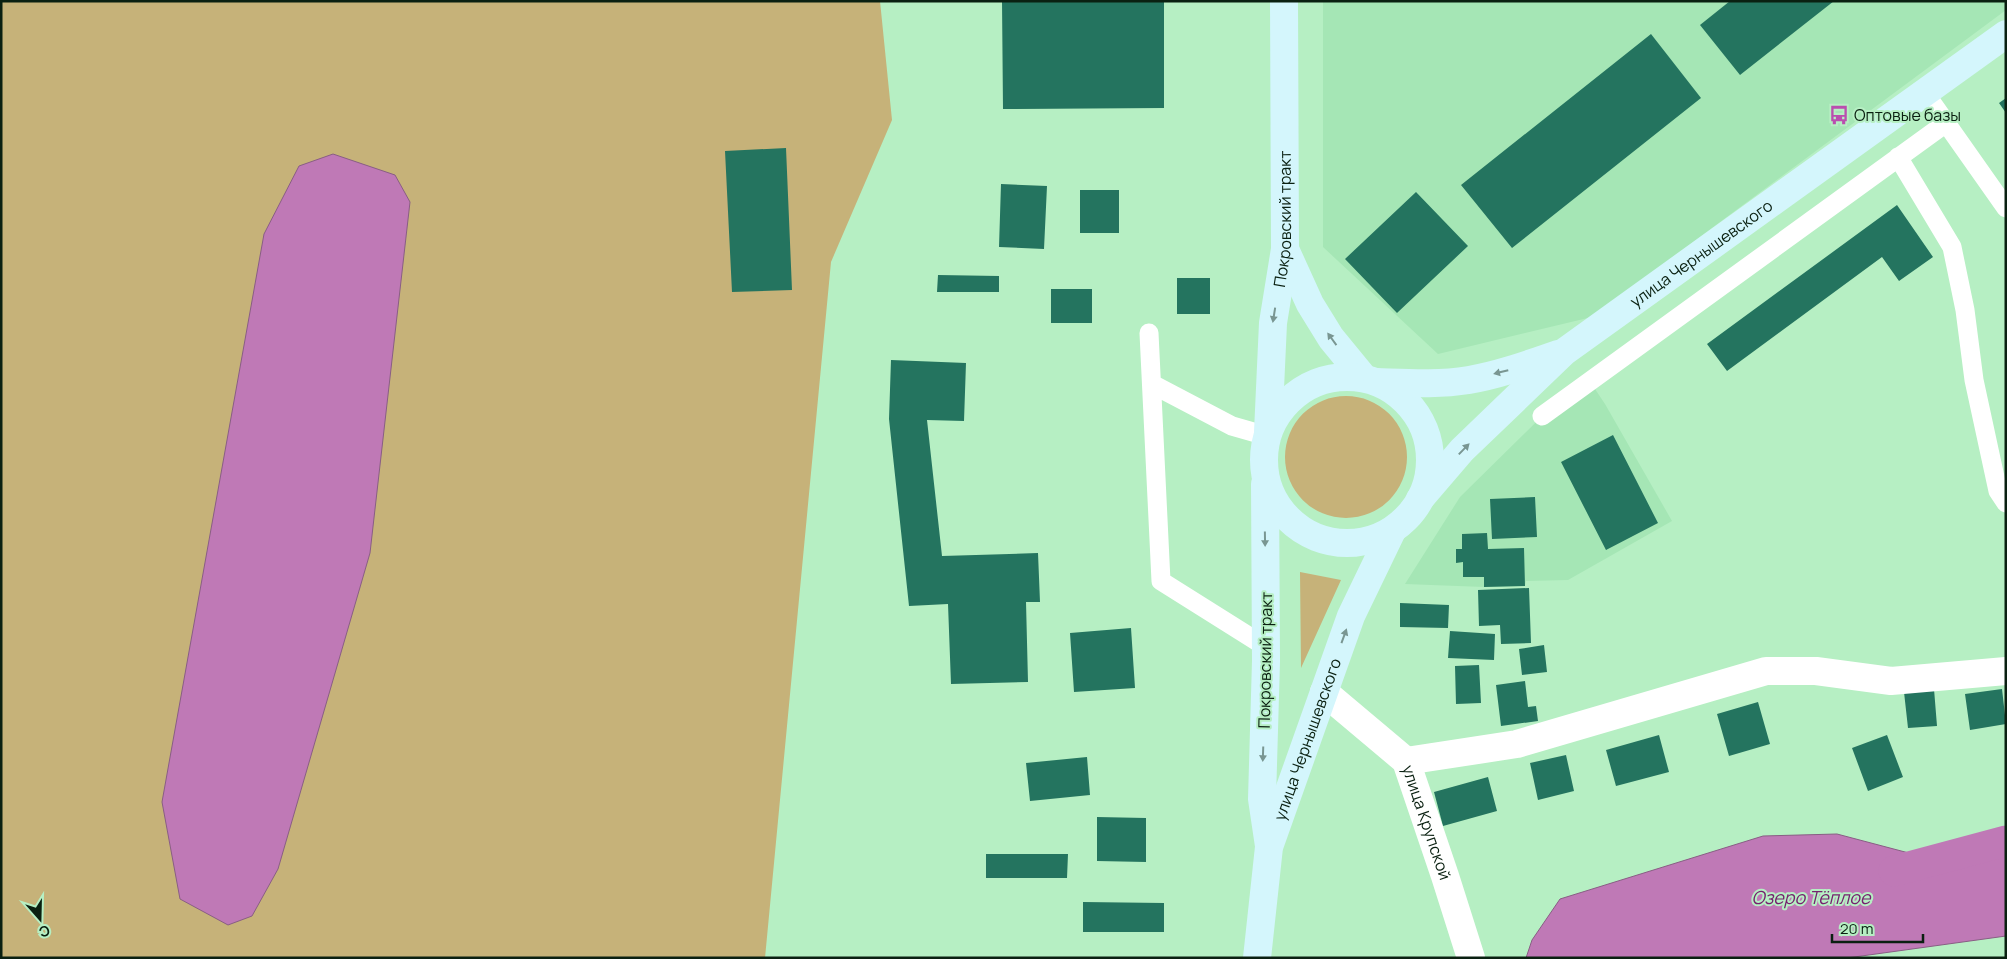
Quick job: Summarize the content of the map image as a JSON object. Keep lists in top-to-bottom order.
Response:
{
  "streets": {
    "main road": ["Покровский тракт", "улица Чернышевского"],
    "street": ["улица Крупской"]
  },
  "crossings": [
    ["Покровский тракт", "улица Чернышевского"],
    ["улица Чернышевского", "улица Крупской"]
  ],
  "one_way": ["Покровский тракт"],
  "water": ["Озеро Тёплое"],
  "places": {
    "bus stop": ["Оптовые базы"]
  },
  "scale_bar": "20 m",
  "north": "bottom"
}
